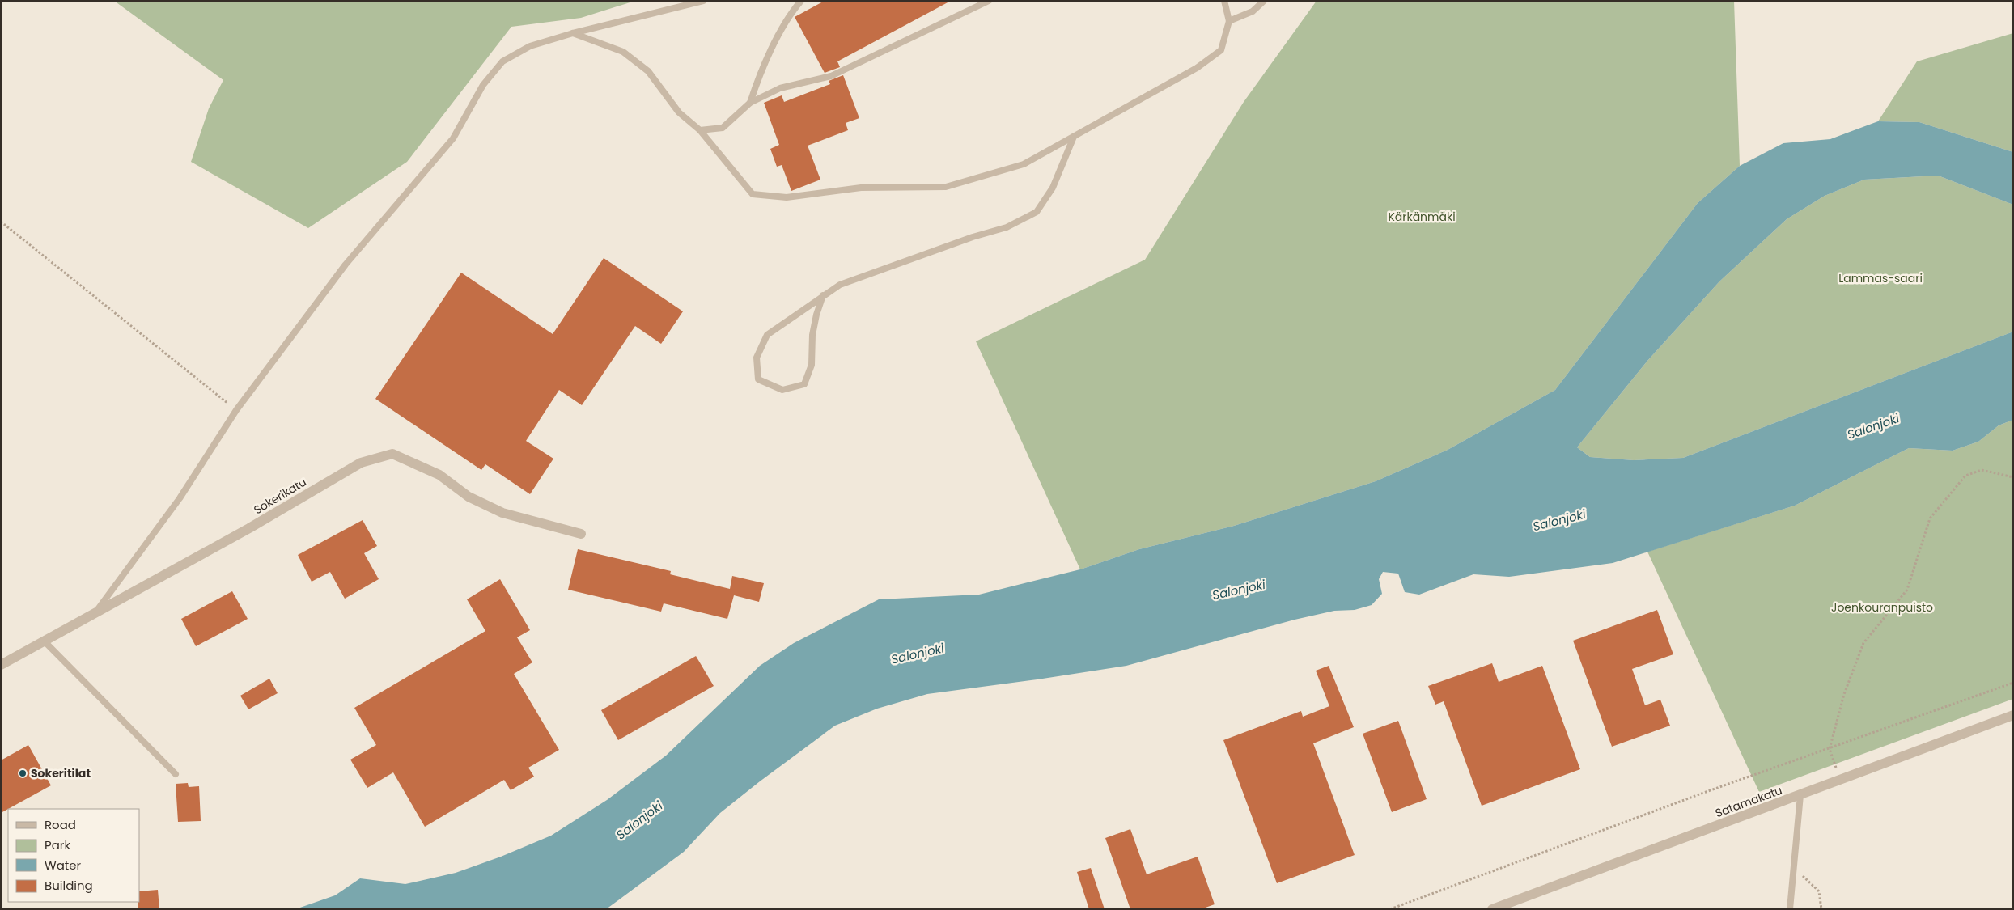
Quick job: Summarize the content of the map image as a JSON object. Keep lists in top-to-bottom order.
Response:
{
  "streets": {
    "street": ["Sokerikatu", "Satamakatu"]
  },
  "water": ["Salonjoki"],
  "parks": ["Kärkänmäki", "Lammas-saari", "Joenkouranpuisto"],
  "places": ["Sokeritilat"],
  "legend": [
    "Road",
    "Park",
    "Water",
    "Building"
  ]
}
